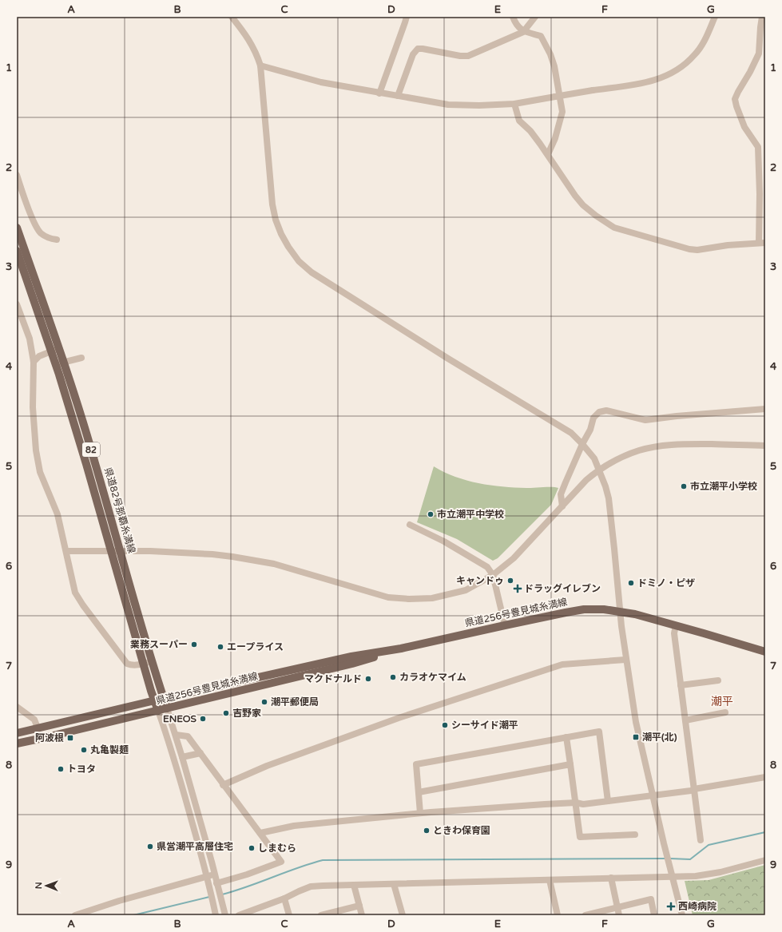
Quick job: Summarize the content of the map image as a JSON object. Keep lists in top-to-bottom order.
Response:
{
  "streets": {
    "main road": ["82", "県道82号那覇糸満線", "県道256号豊見城糸満線"]
  },
  "crossings": [
    ["県道82号那覇糸満線", "県道256号豊見城糸満線"]
  ],
  "districts": ["潮平"],
  "places": {
    "other": [
      "市立潮平小学校",
      "市立潮平中学校",
      "キャンドゥ",
      "ドミノ・ピザ",
      "業務スーパー",
      "エープライス",
      "カラオケマイム",
      "マクドナルド",
      "潮平郵便局",
      "吉野家",
      "ENEOS",
      "シーサイド潮平",
      "丸亀製麺",
      "トヨタ",
      "ときわ保育園",
      "県営潮平高層住宅",
      "しまむら"
    ],
    "health": ["ドラッグイレブン", "西崎病院"],
    "transit": ["潮平(北)", "阿波根"]
  },
  "north": "left",
  "grid": {
    "columns": [
      "A",
      "B",
      "C",
      "D",
      "E",
      "F",
      "G"
    ],
    "rows": [
      "1",
      "2",
      "3",
      "4",
      "5",
      "6",
      "7",
      "8",
      "9"
    ]
  }
}
